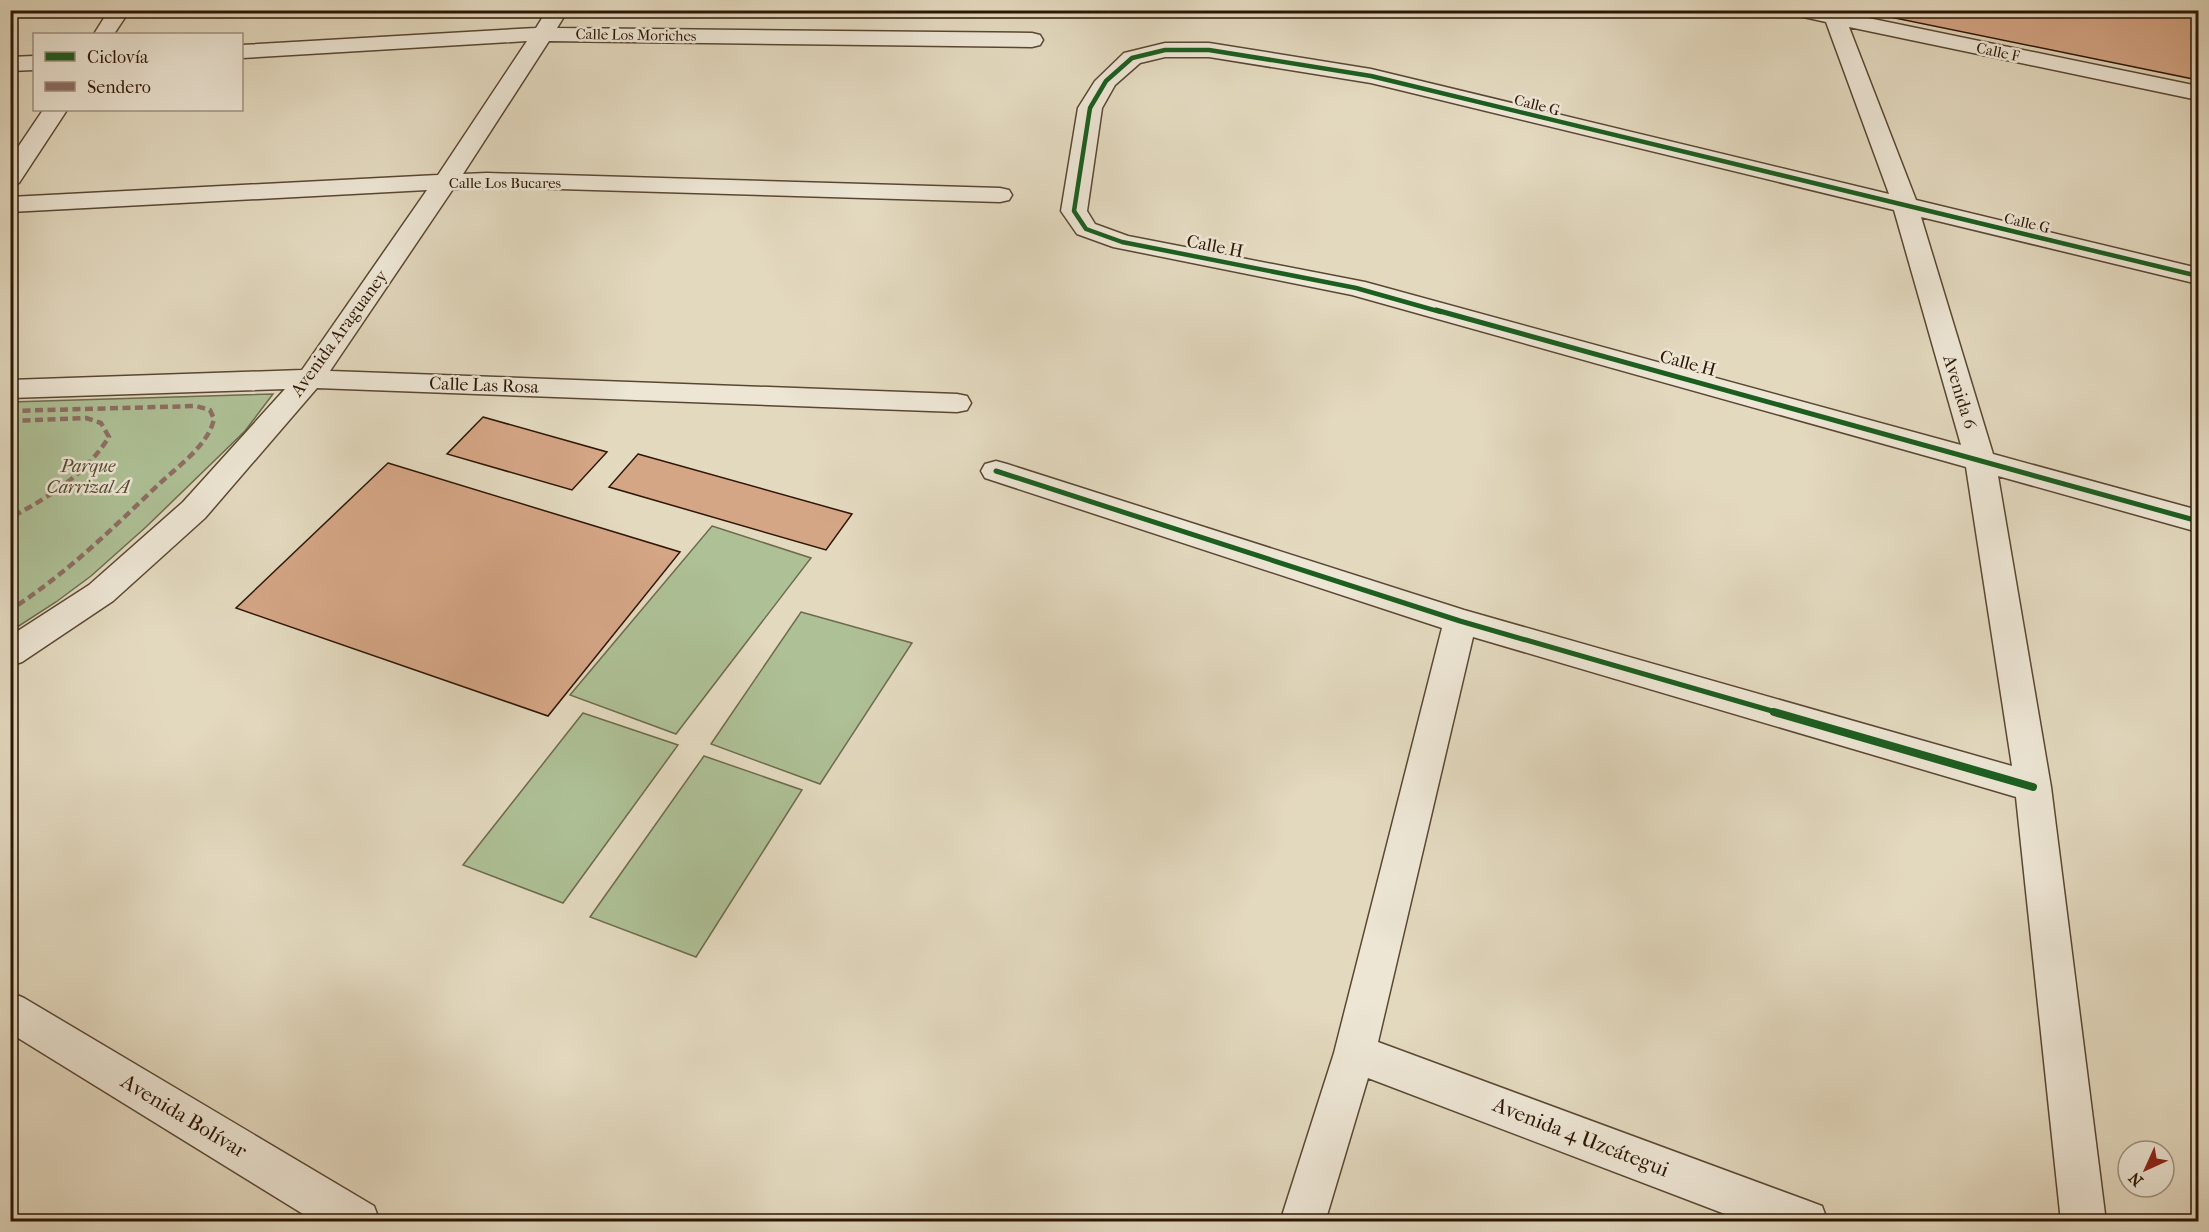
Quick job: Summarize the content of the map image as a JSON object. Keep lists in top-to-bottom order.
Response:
{
  "streets": {
    "street": [
      "Calle Los Moriches",
      "Calle F",
      "Calle G",
      "Calle Los Bucares",
      "Calle H",
      "Avenida Araguaney",
      "Calle Las Rosa",
      "Avenida 6",
      "Avenida Bolívar",
      "Avenida 4 Uzcátegui"
    ]
  },
  "crossings": [
    ["Calle Los Moriches", "Avenida Araguaney"],
    ["Calle F", "Avenida 6"],
    ["Calle G", "Calle H"],
    ["Calle G", "Avenida 6"],
    ["Calle Los Bucares", "Avenida Araguaney"],
    ["Calle H", "Avenida 6"],
    ["Avenida Araguaney", "Calle Las Rosa"]
  ],
  "parks": ["Parque Carrizal A"],
  "legend": ["Ciclovía", "Sendero"],
  "north": "bottom left"
}
